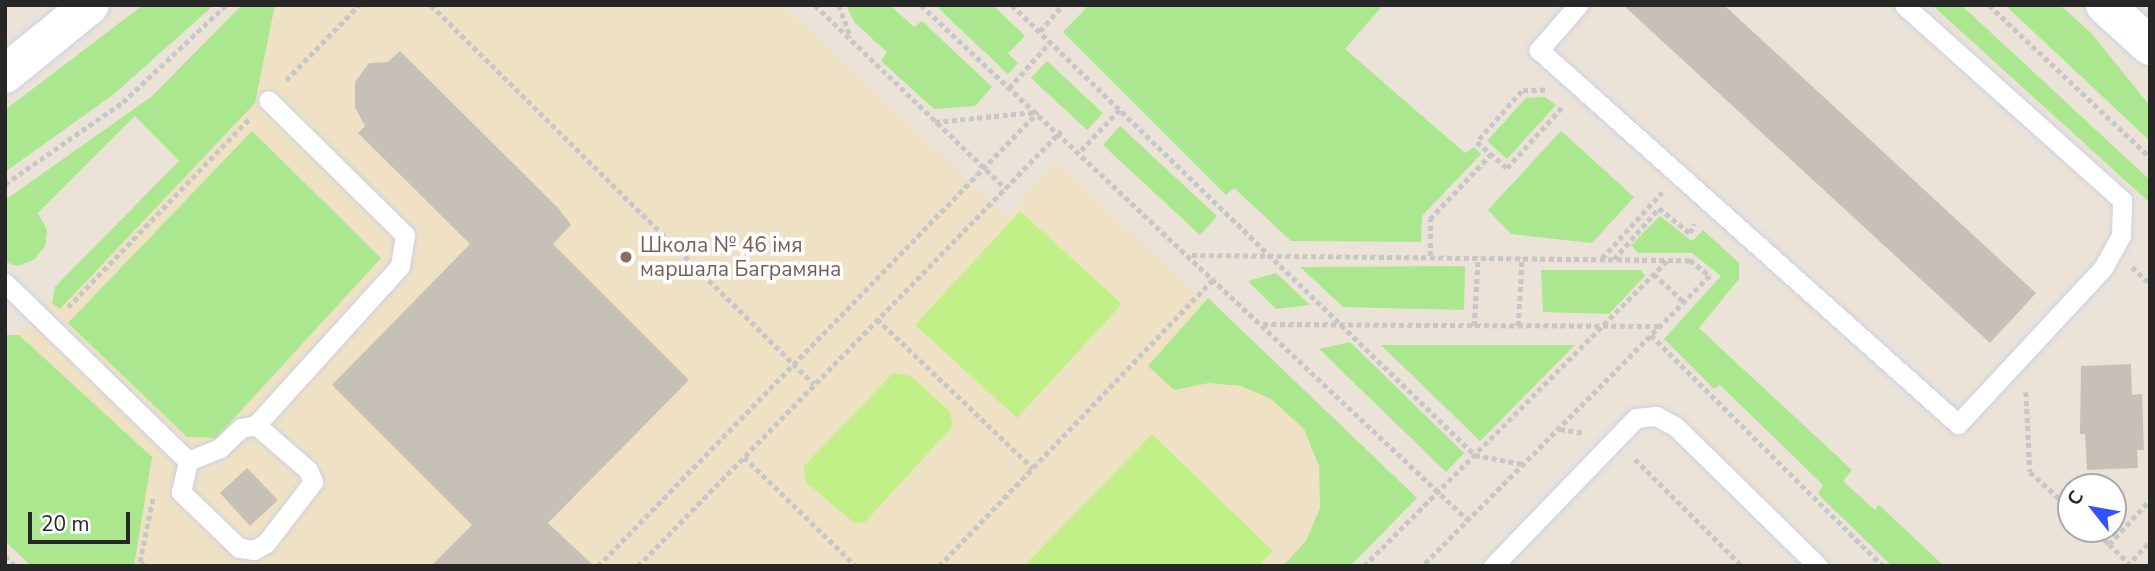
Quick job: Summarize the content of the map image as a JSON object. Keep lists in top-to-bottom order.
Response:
{
  "places": ["Школа № 46 імя маршала Баграмяна"],
  "scale_bar": "20 m",
  "north": "top left"
}
